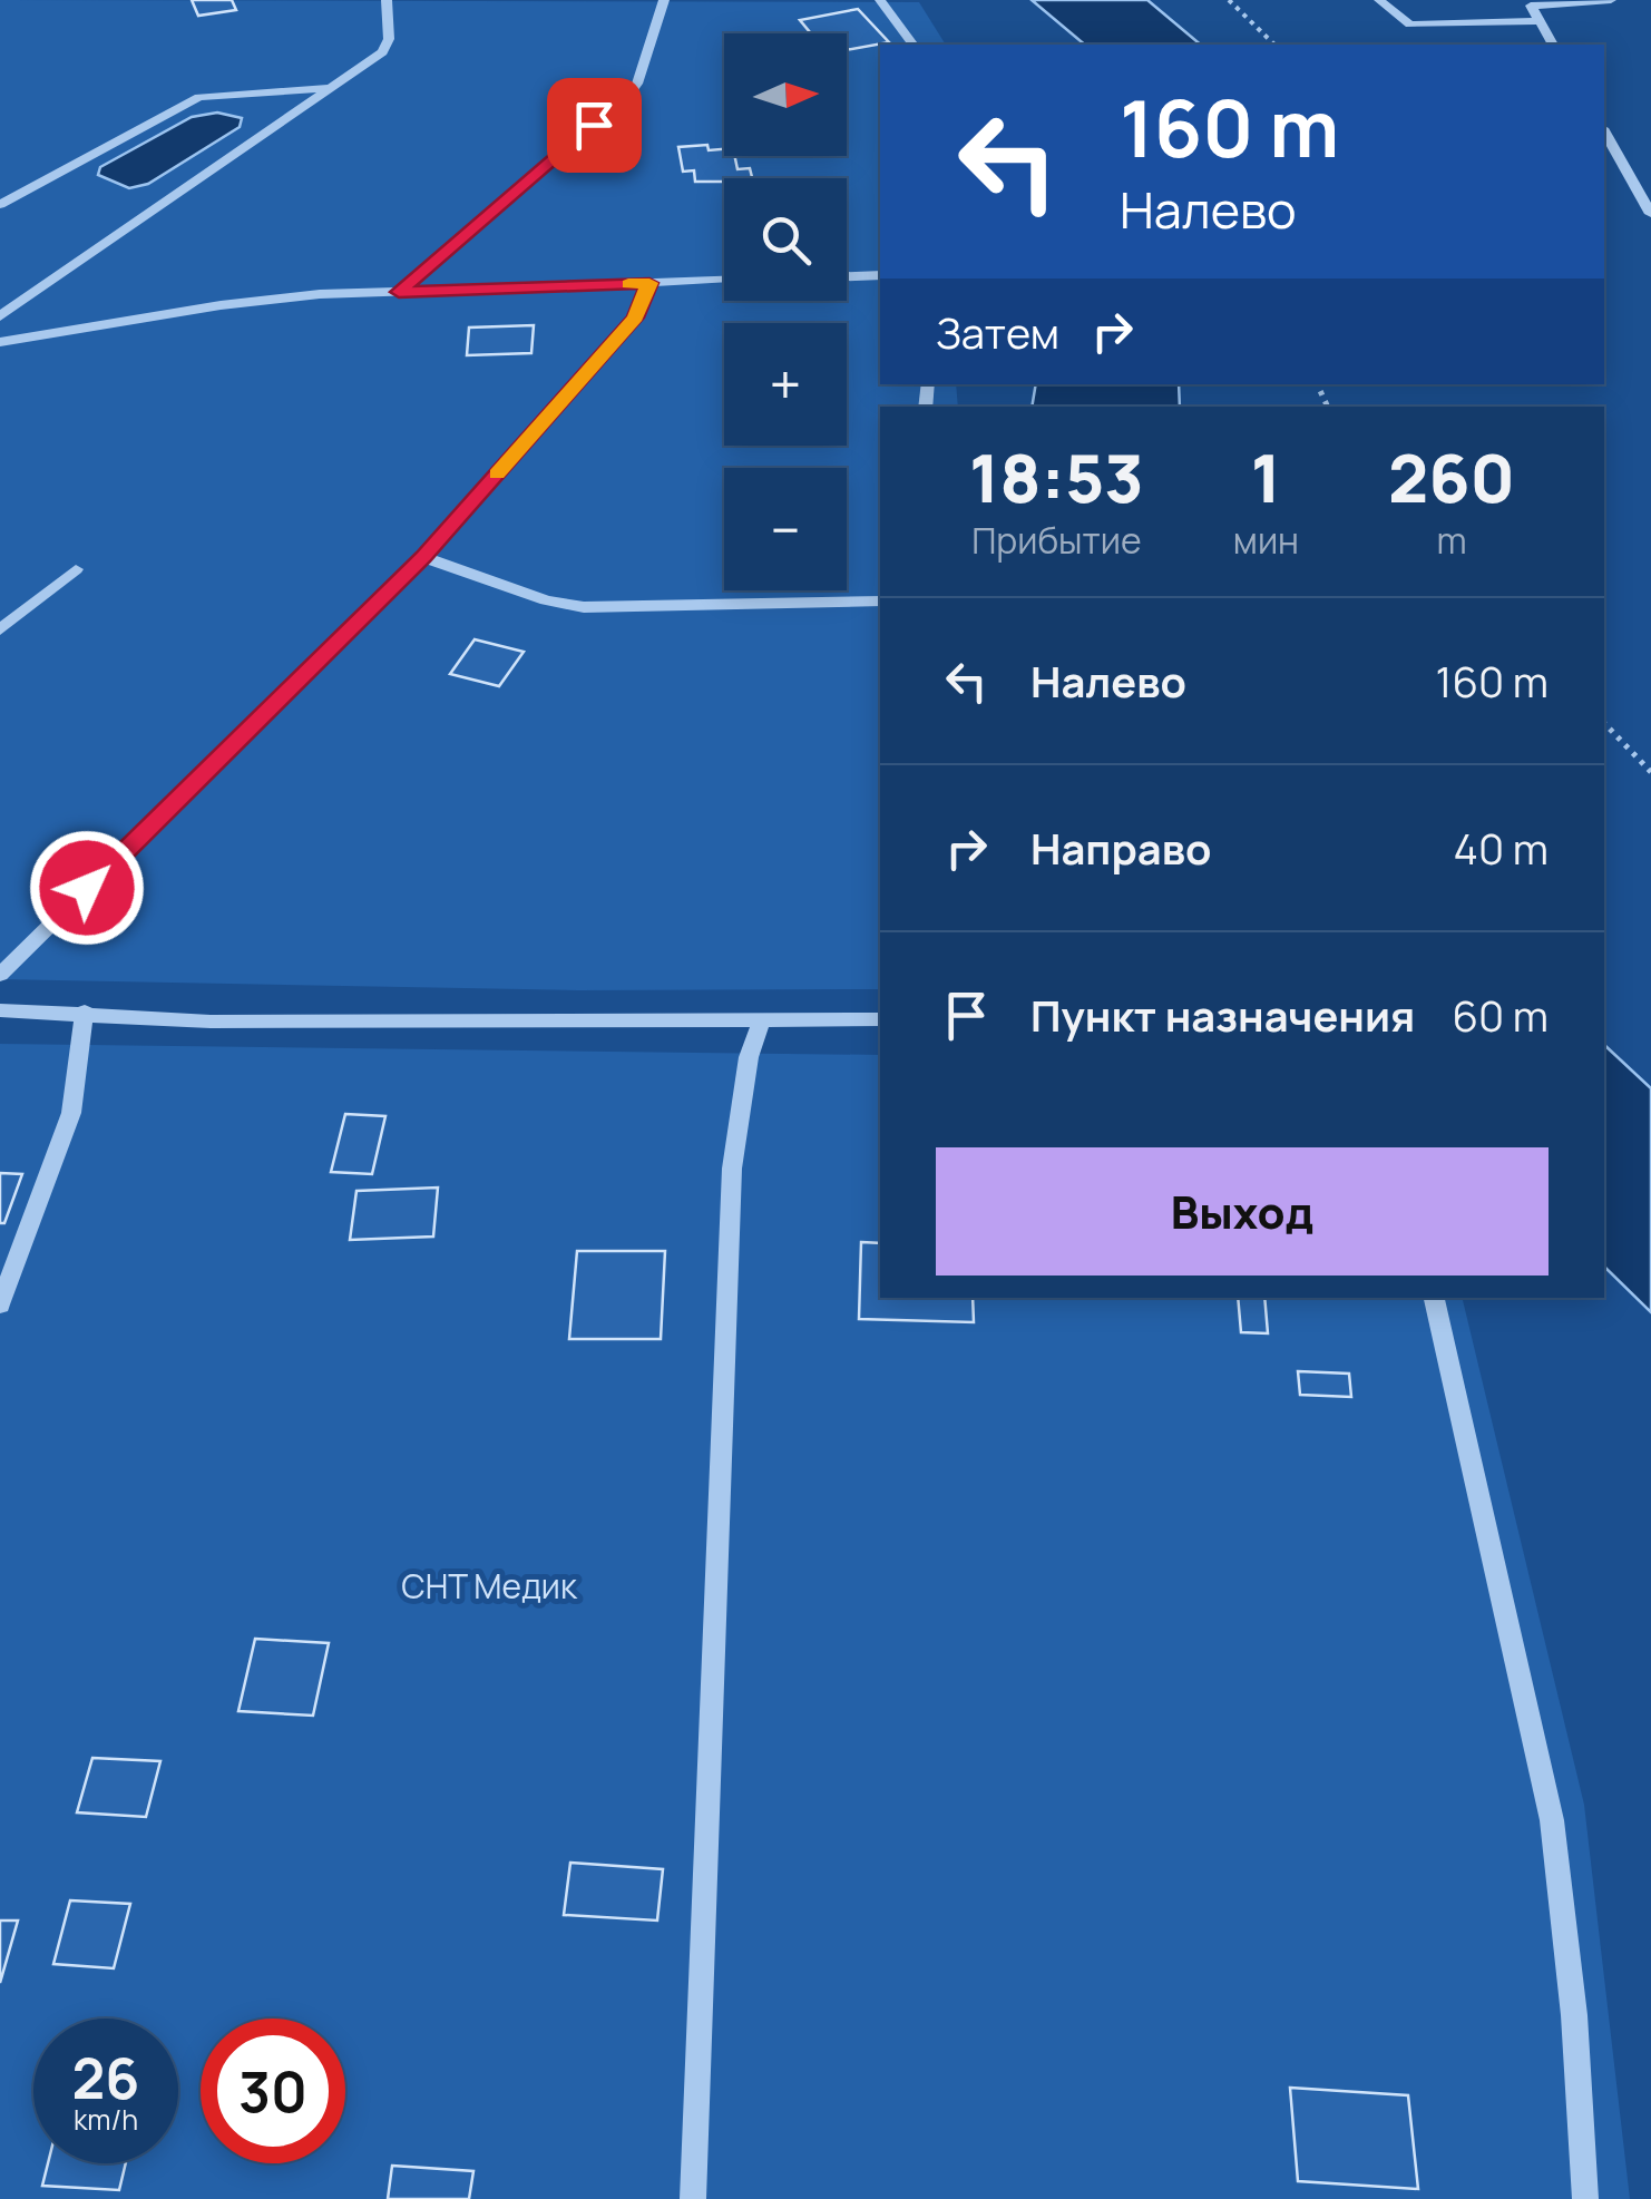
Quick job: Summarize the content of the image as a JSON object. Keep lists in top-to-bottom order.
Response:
{
  "parks": ["СНТ Медик"],
  "north": "right",
  "page": {
    "map_buttons": ["+", "−"],
    "turn": ["160 m", "Налево"],
    "then": "Затем",
    "eta": [
      "18:53",
      "Прибытие",
      "1",
      "мин",
      "260",
      "m"
    ],
    "list": [
      {
        "name": "Налево",
        "value": "160 m"
      },
      {
        "name": "Направо",
        "value": "40 m"
      },
      {
        "name": "Пункт назначения",
        "value": "60 m"
      }
    ],
    "buttons": "Выход",
    "speed": "26 km/h",
    "limit": "30"
  }
}
